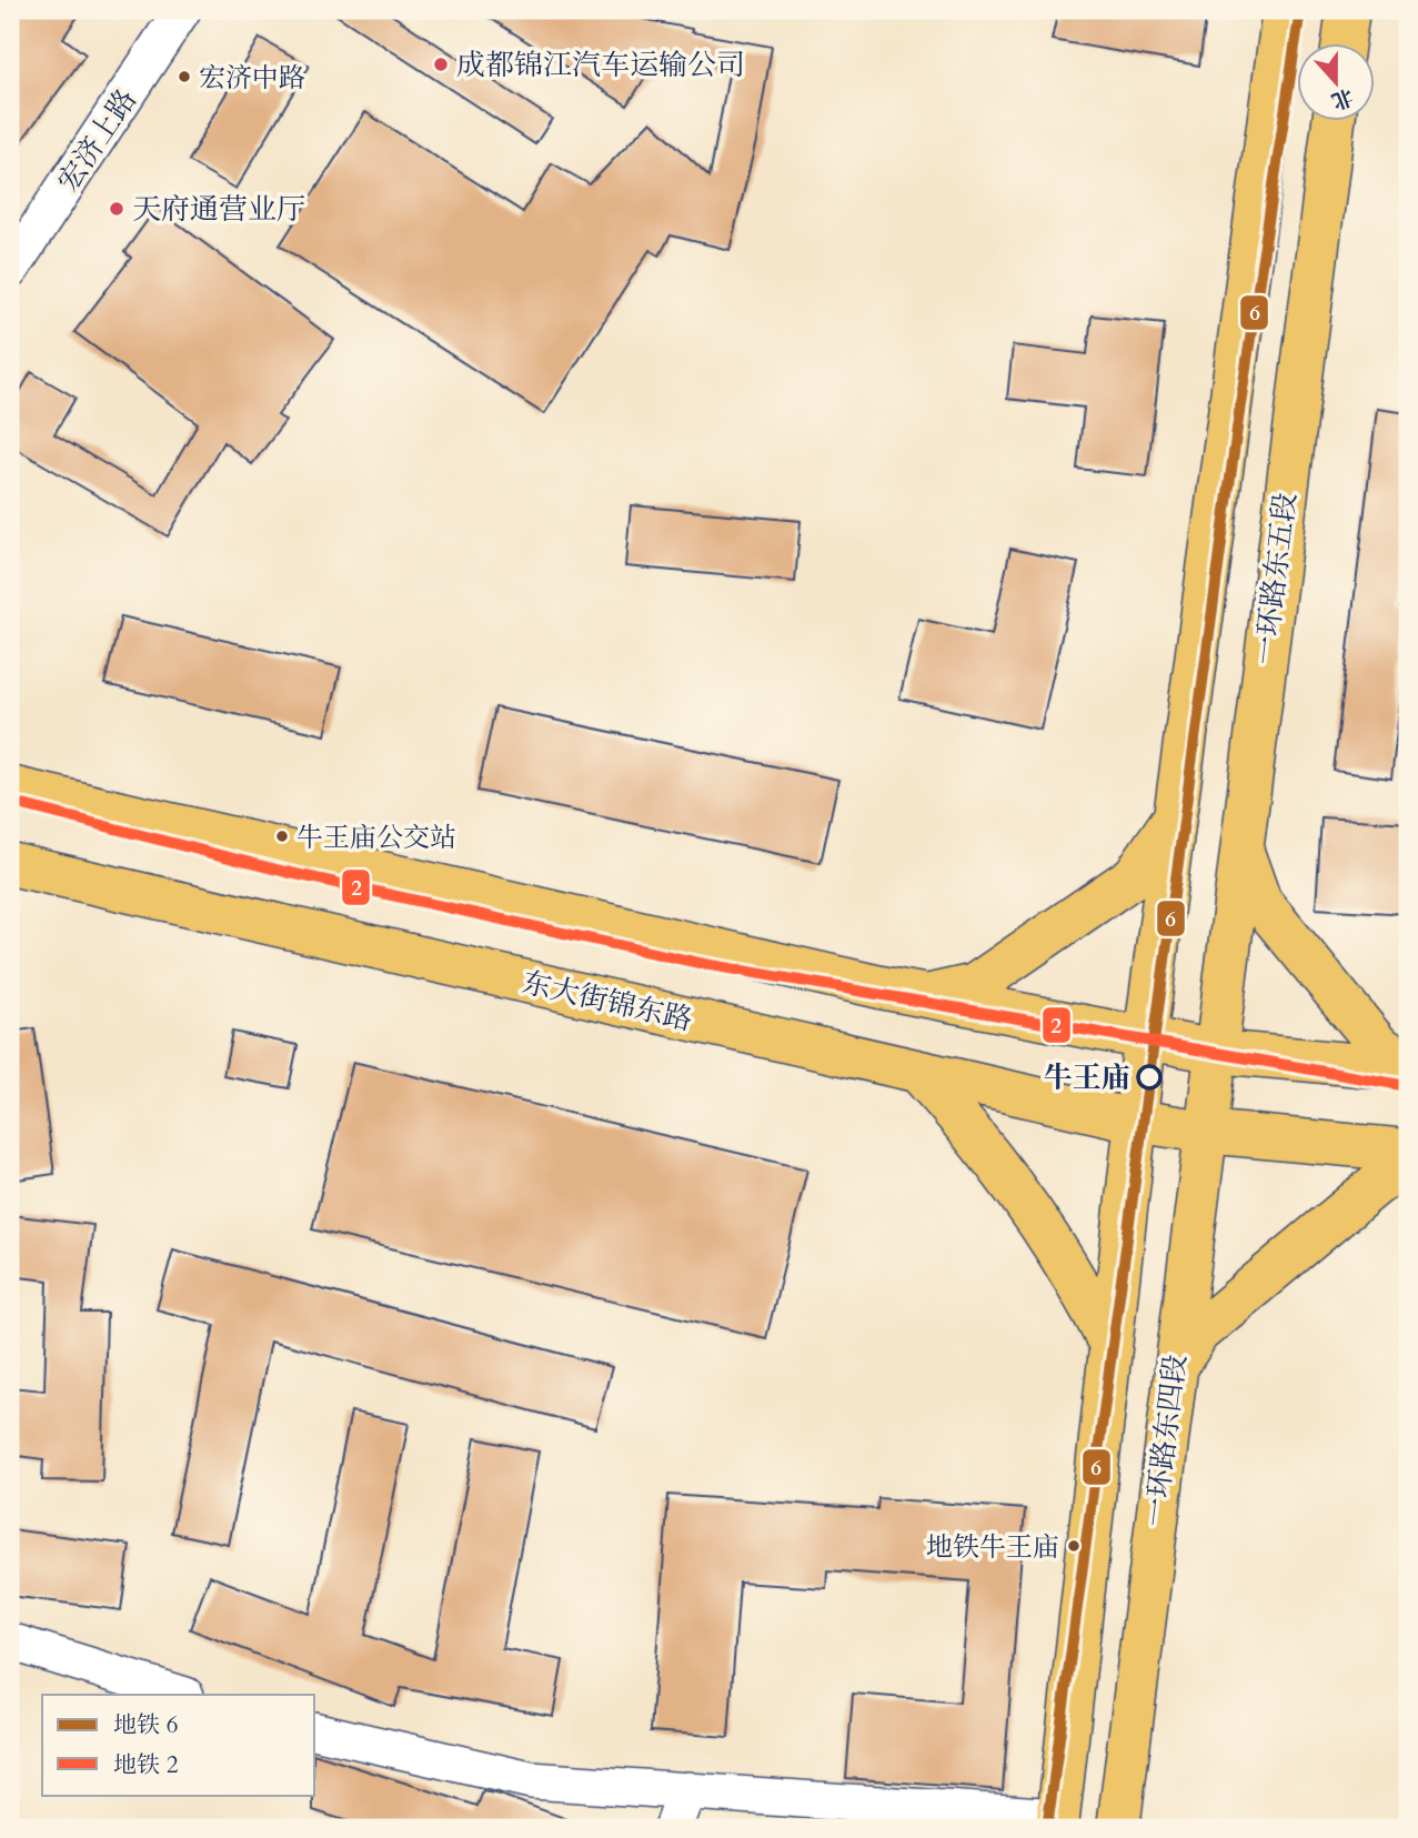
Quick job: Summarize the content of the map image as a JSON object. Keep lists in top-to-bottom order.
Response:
{
  "streets": {
    "main road": ["一环路东五段", "东大街锦东路", "一环路东四段"],
    "street": ["宏济上路"]
  },
  "crossings": [
    ["一环路东五段", "一环路东四段"],
    ["东大街锦东路", "一环路东四段"]
  ],
  "places": [
    "成都锦江汽车运输公司",
    "宏济中路",
    "天府通营业厅",
    "牛王庙公交站",
    "牛王庙",
    "地铁牛王庙"
  ],
  "lines": ["metro line 6", "metro line 2"],
  "legend": ["地铁 6", "地铁 2"],
  "north": "bottom"
}
